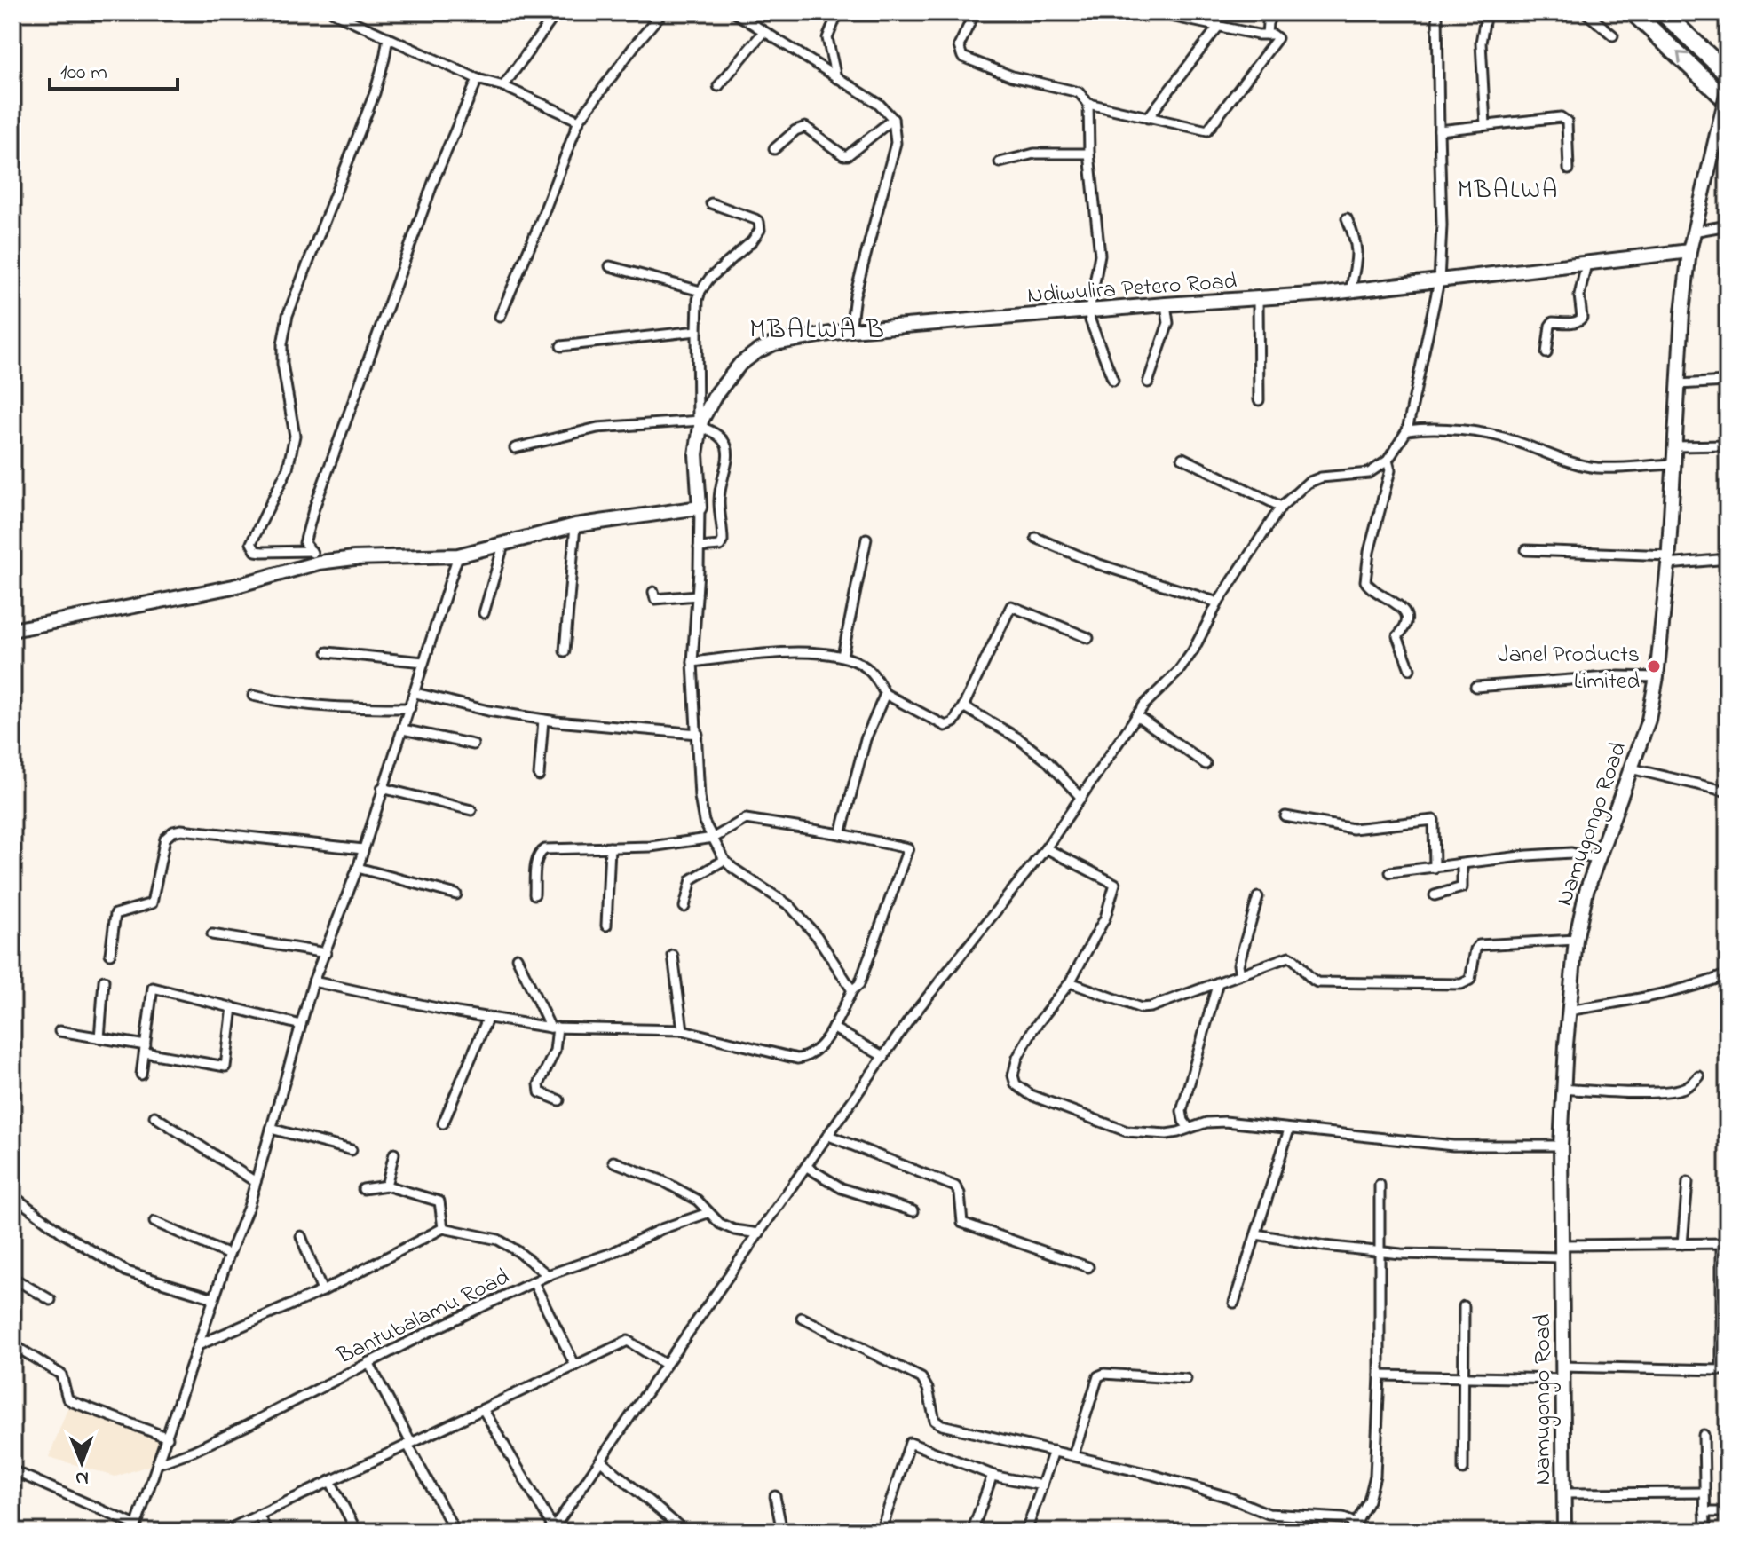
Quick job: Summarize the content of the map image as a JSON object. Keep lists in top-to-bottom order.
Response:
{
  "streets": {
    "street": ["Ndiwulira Petero Road", "Namugongo Road", "Bantubalamu Road"]
  },
  "crossings": [
    ["Ndiwulira Petero Road", "Namugongo Road"]
  ],
  "districts": ["MBALWA", "MBALWA B"],
  "places": ["Janel Products Limited"],
  "scale_bar": "100 m",
  "north": "bottom"
}
